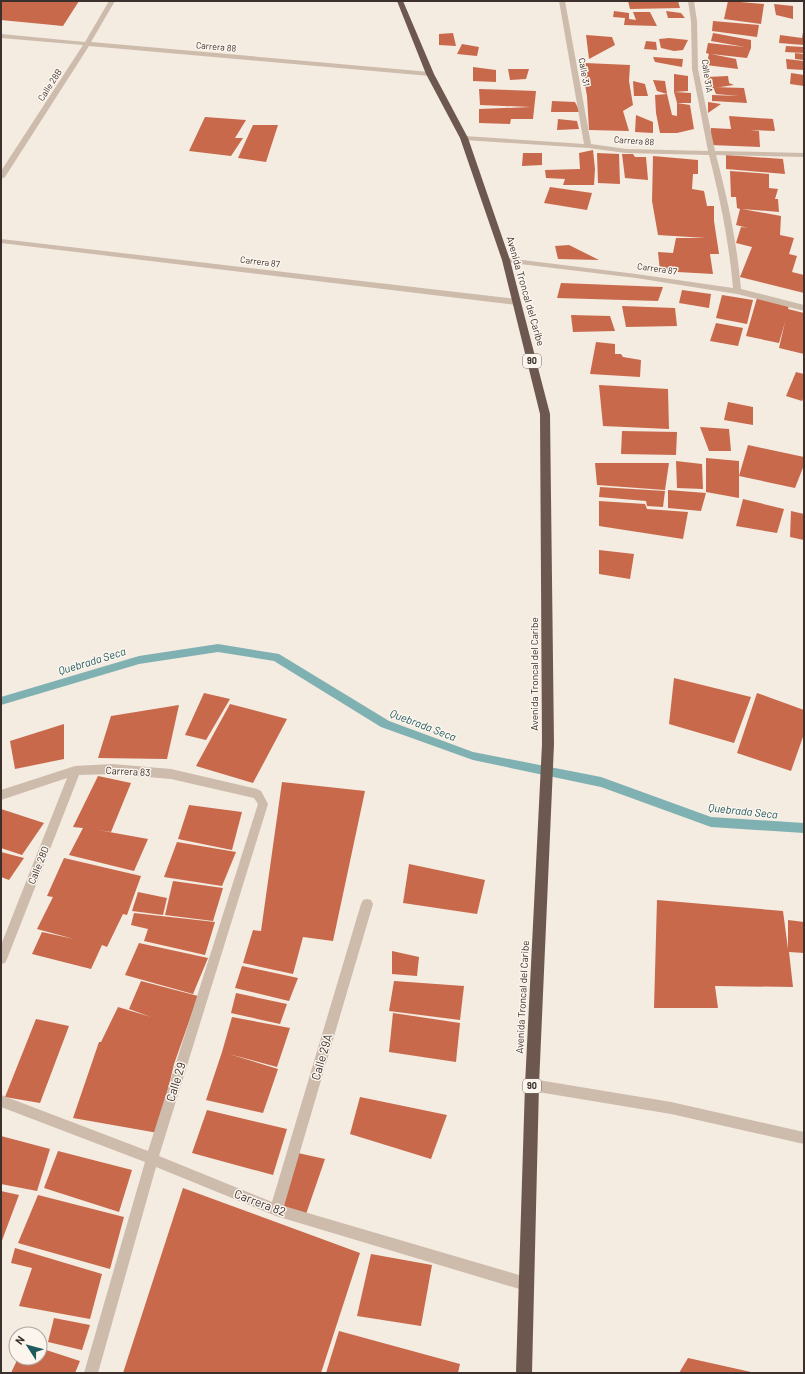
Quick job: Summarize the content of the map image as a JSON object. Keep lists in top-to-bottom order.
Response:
{
  "streets": {
    "highway": ["Avenida Troncal del Caribe", "90"],
    "street": [
      "Carrera 88",
      "Calle 31",
      "Calle 31A",
      "Calle 28B",
      "Carrera 87",
      "Carrera 83",
      "Calle 28D",
      "Calle 29A",
      "Calle 29",
      "Carrera 82"
    ]
  },
  "crossings": [
    ["Carrera 88", "Calle 31"],
    ["Carrera 88", "Calle 31A"],
    ["Carrera 88", "Calle 28B"],
    ["Carrera 88", "Avenida Troncal del Caribe"],
    ["Calle 31A", "Carrera 87"],
    ["Carrera 87", "Avenida Troncal del Caribe"],
    ["Avenida Troncal del Caribe", "Carrera 82"],
    ["Carrera 83", "Calle 28D"],
    ["Carrera 83", "Calle 29"],
    ["Calle 29A", "Carrera 82"],
    ["Calle 29", "Carrera 82"]
  ],
  "water": ["Quebrada Seca"],
  "north": "top left"
}
